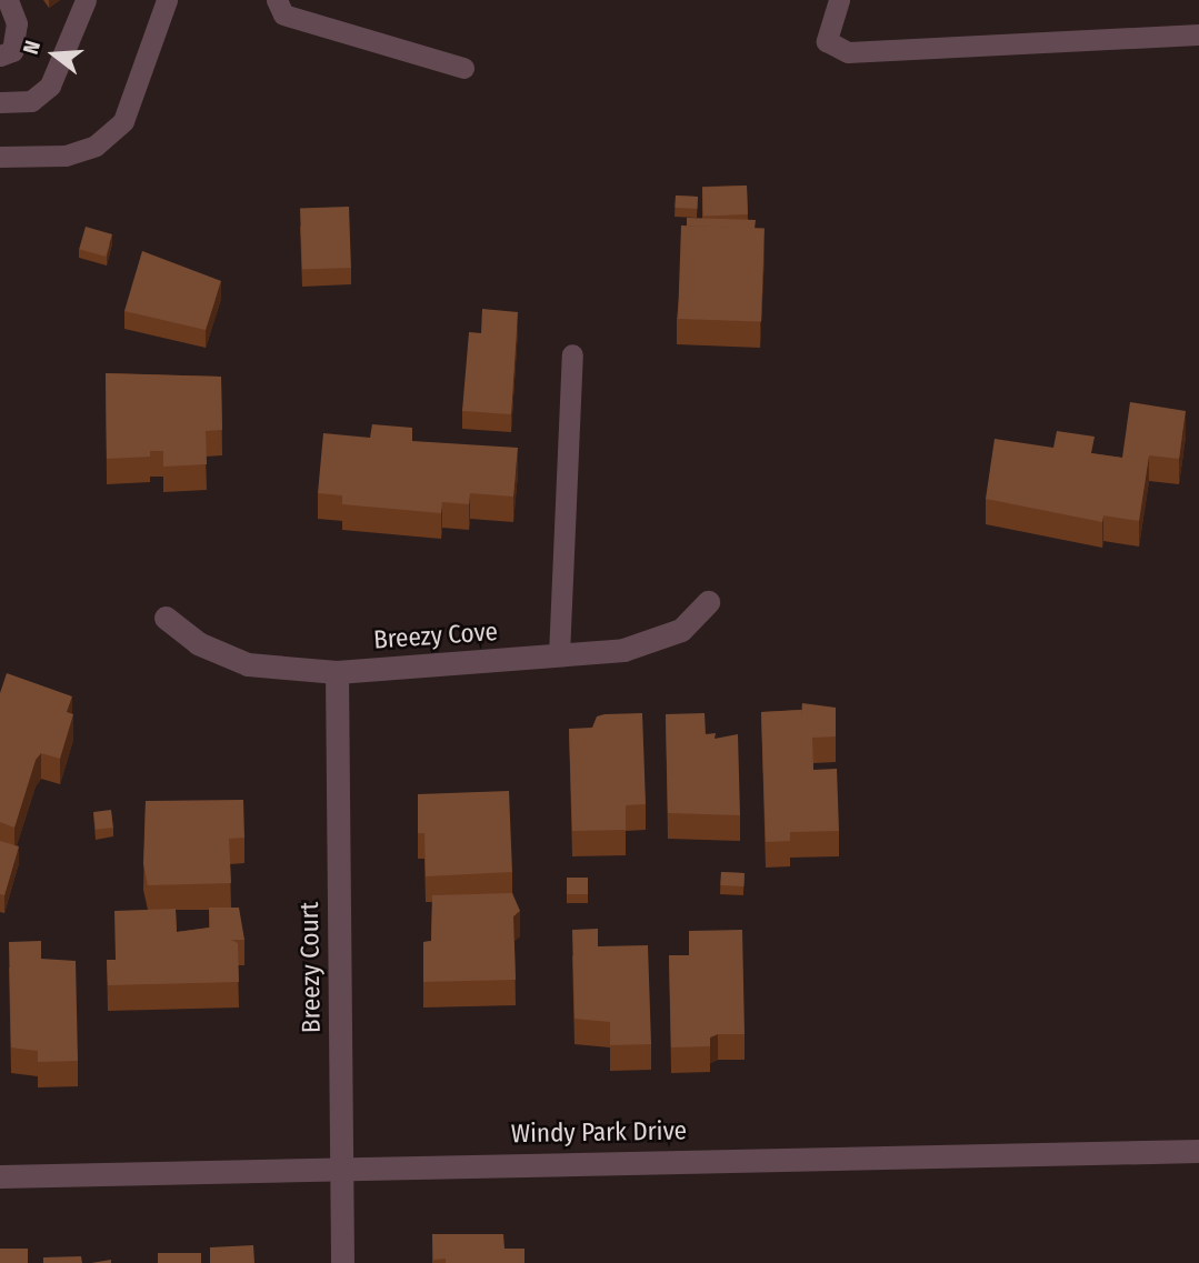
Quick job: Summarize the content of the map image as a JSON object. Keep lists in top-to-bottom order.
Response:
{
  "streets": {
    "street": ["Breezy Cove", "Breezy Court", "Windy Park Drive"]
  },
  "crossings": [
    ["Breezy Cove", "Breezy Court"],
    ["Breezy Court", "Windy Park Drive"]
  ],
  "north": "left"
}
